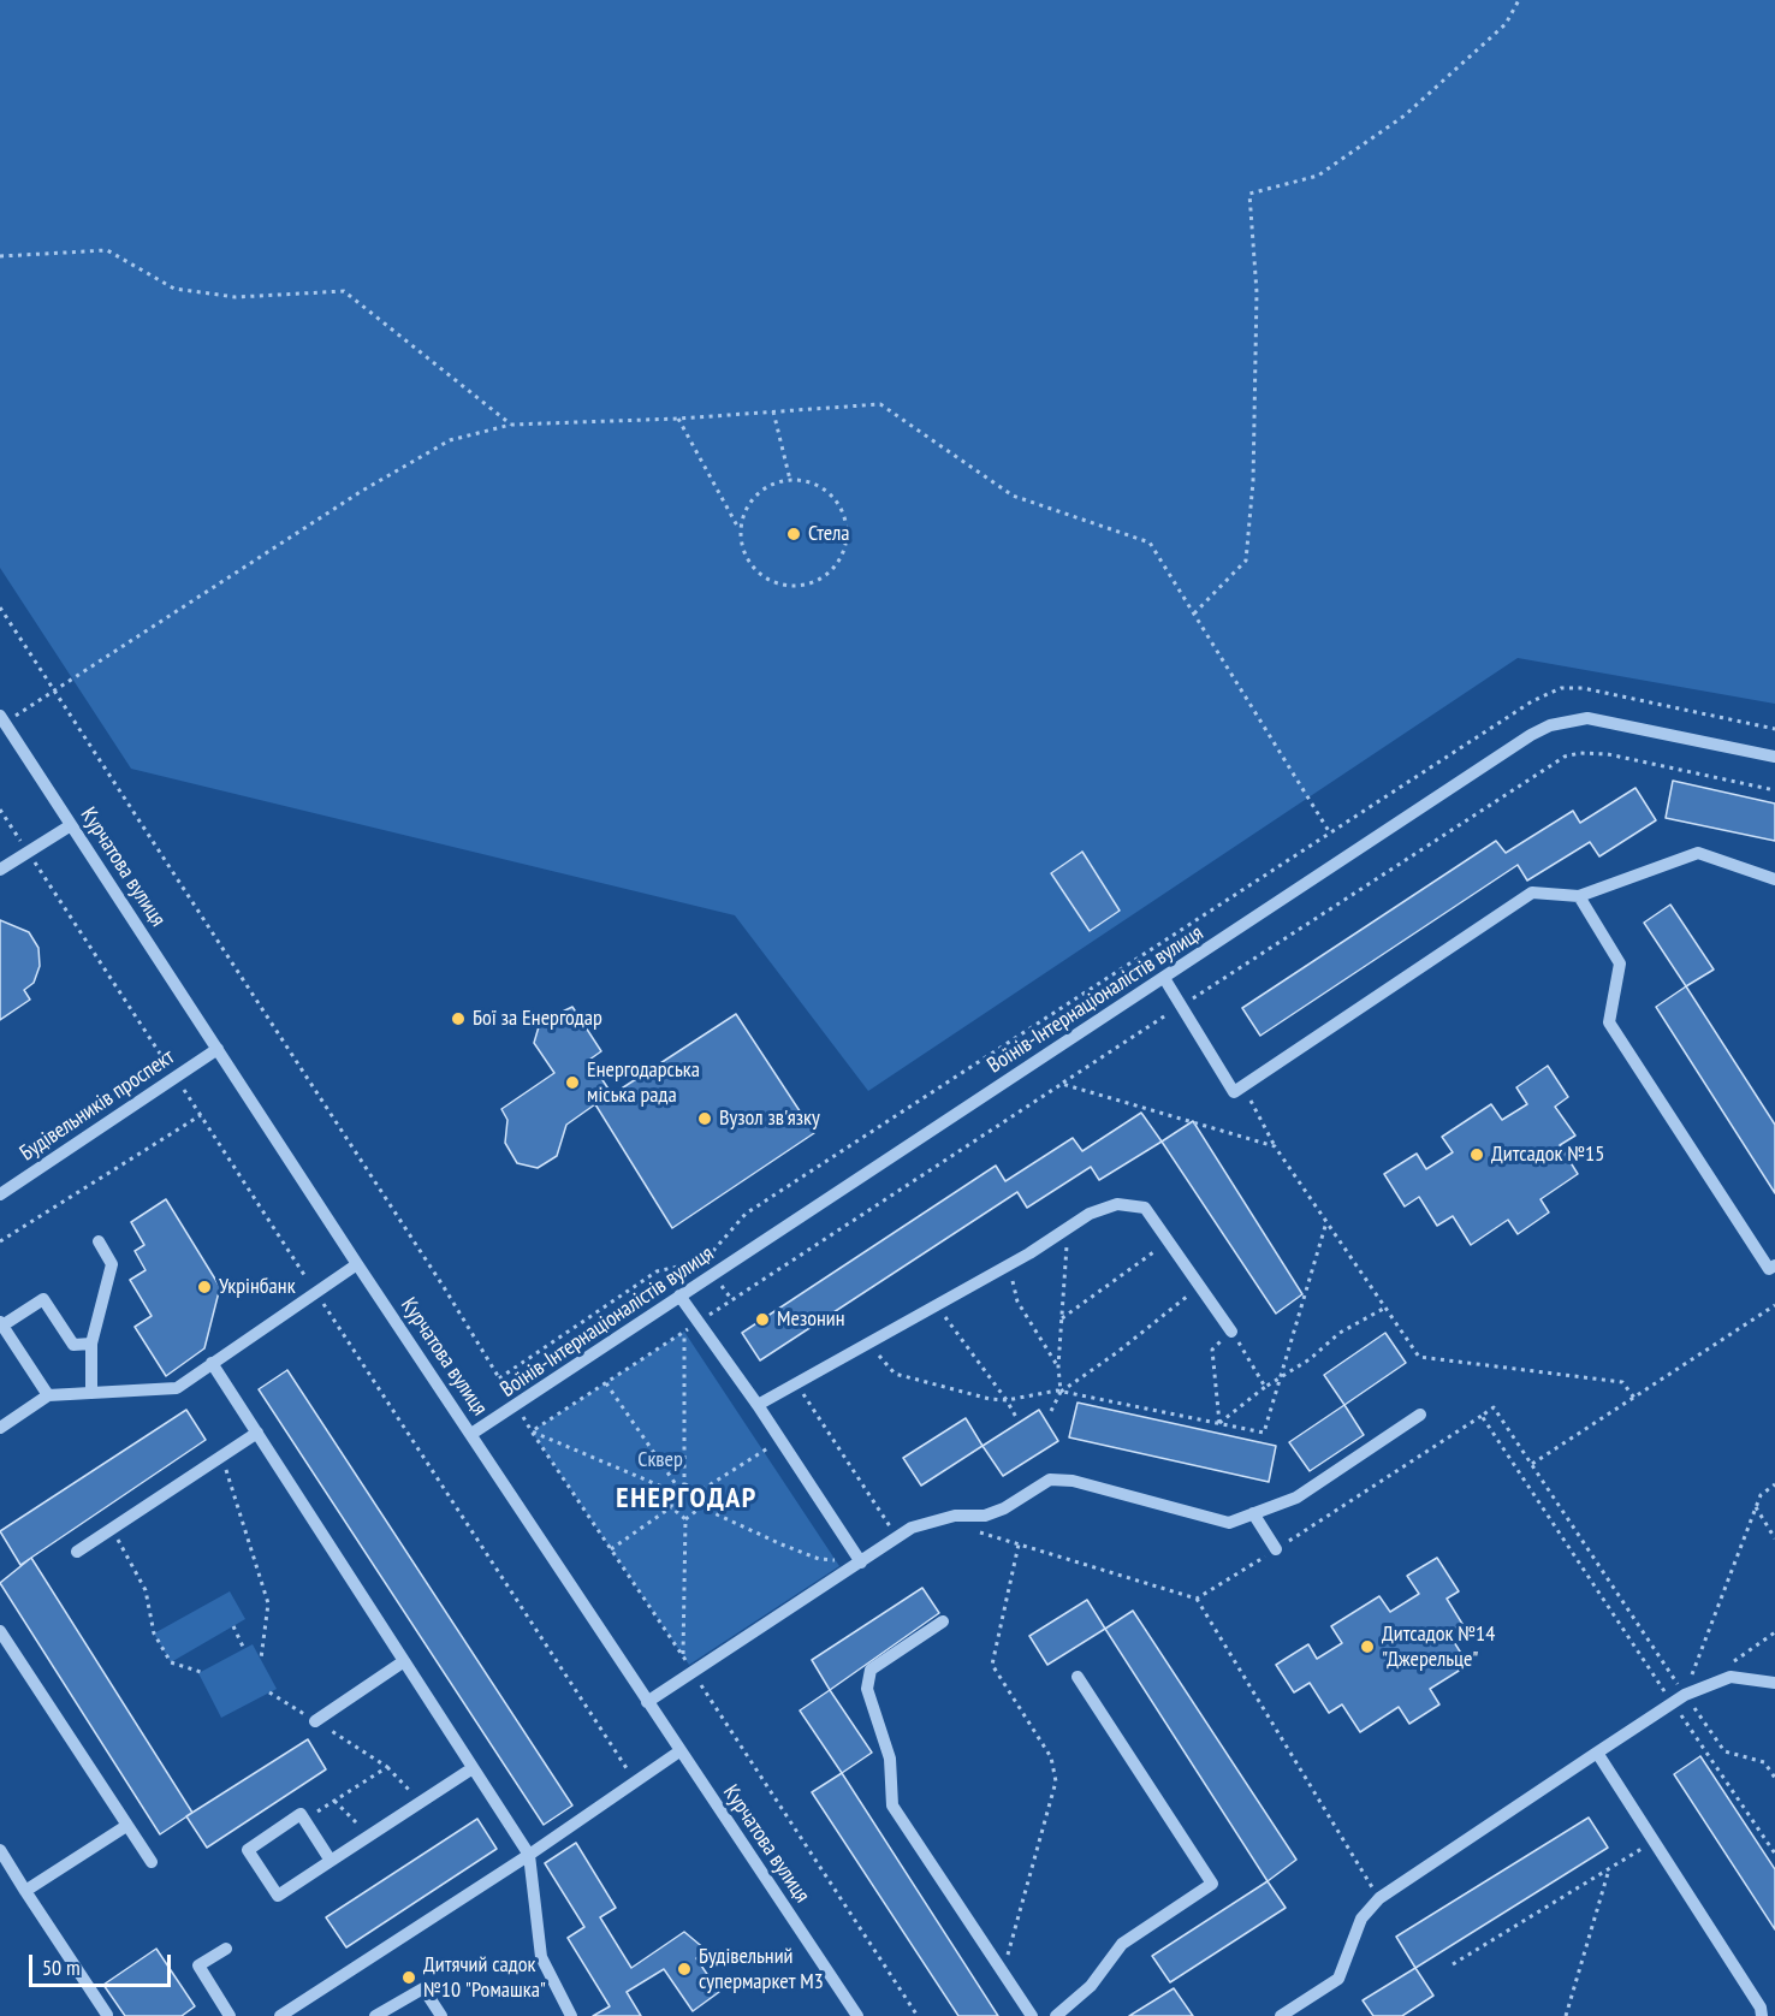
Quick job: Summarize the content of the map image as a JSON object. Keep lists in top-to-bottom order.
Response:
{
  "streets": {
    "street": ["Курчатова вулиця", "Воїнів-Інтернаціоналістів вулиця", "Будівельників проспект"]
  },
  "crossings": [
    ["Курчатова вулиця", "Воїнів-Інтернаціоналістів вулиця"],
    ["Курчатова вулиця", "Будівельників проспект"]
  ],
  "districts": ["ЕНЕРГОДАР"],
  "parks": ["Сквер"],
  "places": [
    "Стела",
    "Бої за Енергодар",
    "Енергодарська міська рада",
    "Вузол зв'язку",
    "Дитсадок №15",
    "Укрінбанк",
    "Мезонин",
    "Дитсадок №14 \"Джерельце\"",
    "Будівельний супермаркет М3",
    "Дитячий садок №10 \"Ромашка\""
  ],
  "scale_bar": "50 m"
}
